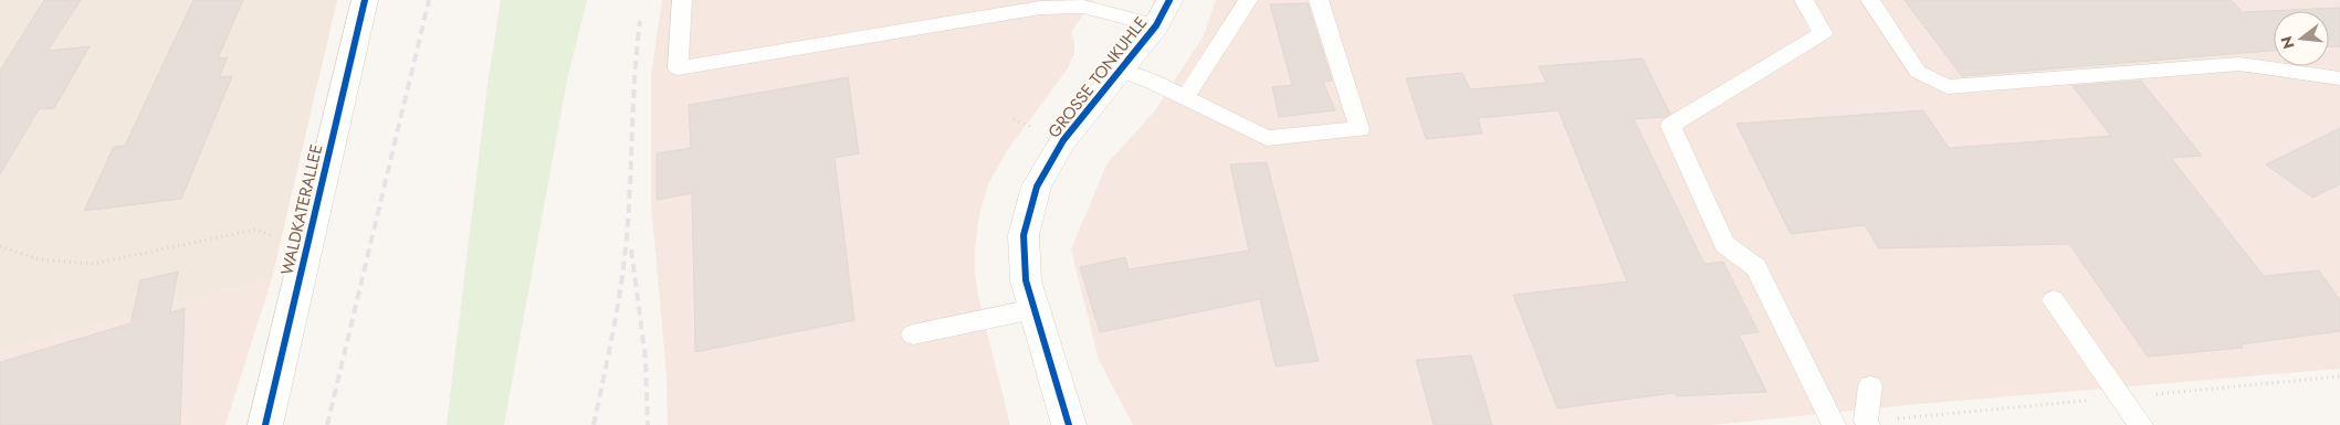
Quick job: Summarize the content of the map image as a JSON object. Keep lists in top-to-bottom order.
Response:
{
  "streets": {
    "street": ["GROSSE TONKUHLE", "WALDKATERALLEE"]
  },
  "north": "left"
}
